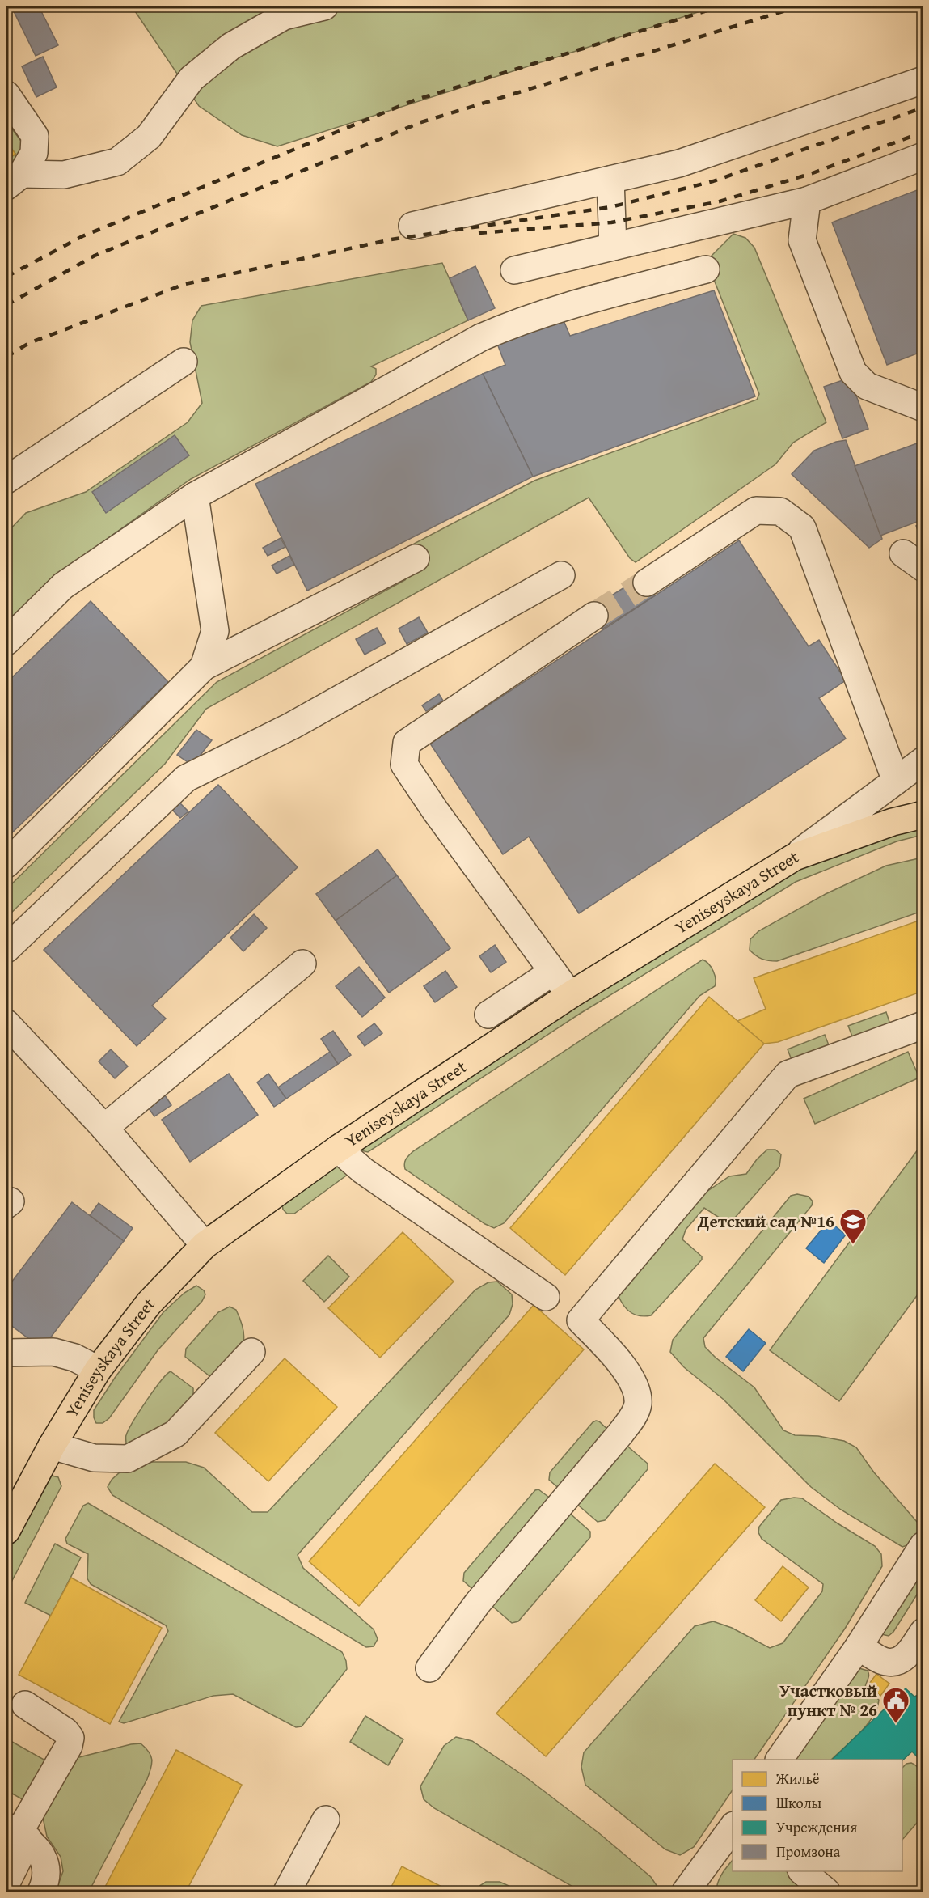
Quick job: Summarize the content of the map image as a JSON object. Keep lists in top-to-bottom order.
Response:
{
  "streets": {
    "main road": ["Yeniseyskaya Street"]
  },
  "places": {
    "school or university": ["Детский сад №16"],
    "public building": ["Участковый пункт № 26"]
  },
  "legend": [
    "Жильё",
    "Школы",
    "Учреждения",
    "Промзона"
  ]
}
